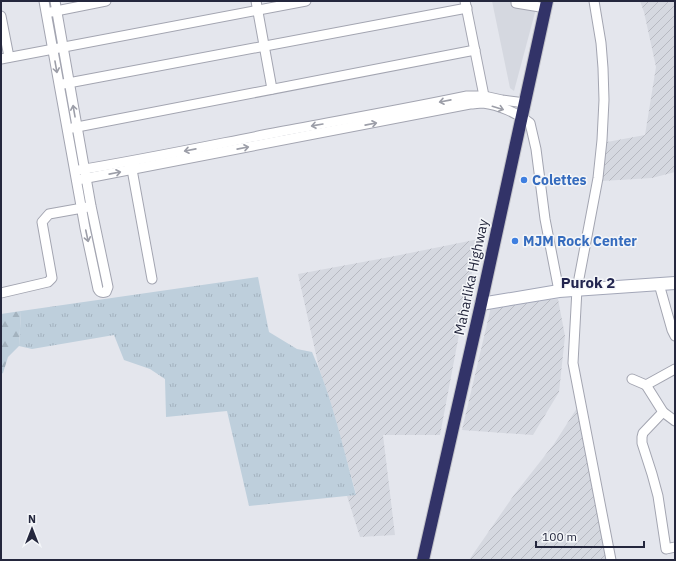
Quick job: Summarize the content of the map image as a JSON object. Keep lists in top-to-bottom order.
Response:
{
  "streets": {
    "highway": ["Maharlika Highway"]
  },
  "districts": ["Purok 2"],
  "places": ["Colettes", "MJM Rock Center"],
  "scale_bar": "100 m",
  "north": "top"
}
